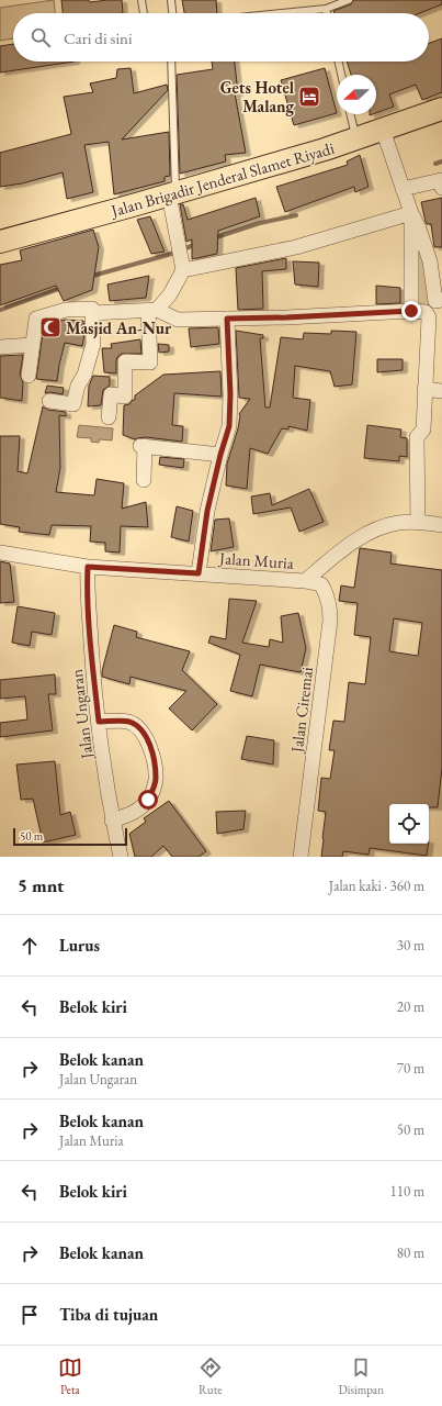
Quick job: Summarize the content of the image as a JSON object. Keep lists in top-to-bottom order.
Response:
{
  "streets": {
    "main road": ["Jalan Brigadir Jenderal Slamet Riyadi"],
    "street": ["Jalan Muria", "Jalan Ciremai", "Jalan Ungaran"]
  },
  "crossings": [
    ["Jalan Muria", "Jalan Ciremai"],
    ["Jalan Muria", "Jalan Ungaran"]
  ],
  "places": {
    "hotel": ["Gets Hotel Malang"],
    "mosque": ["Masjid An-Nur"]
  },
  "scale_bar": "50 m",
  "north": "left",
  "page": {
    "search": "Cari di sini",
    "scale": "50 m",
    "heading": ["5 mnt", "Jalan kaki · 360 m"],
    "list": [
      ["Lurus", "30 m"],
      ["Belok kiri", "20 m"],
      ["Belok kanan", "Jalan Ungaran", "70 m"],
      ["Belok kanan", "Jalan Muria", "50 m"],
      ["Belok kiri", "110 m"],
      ["Belok kanan", "80 m"],
      "Tiba di tujuan"
    ],
    "nav": ["Peta", "Rute", "Disimpan"]
  }
}
